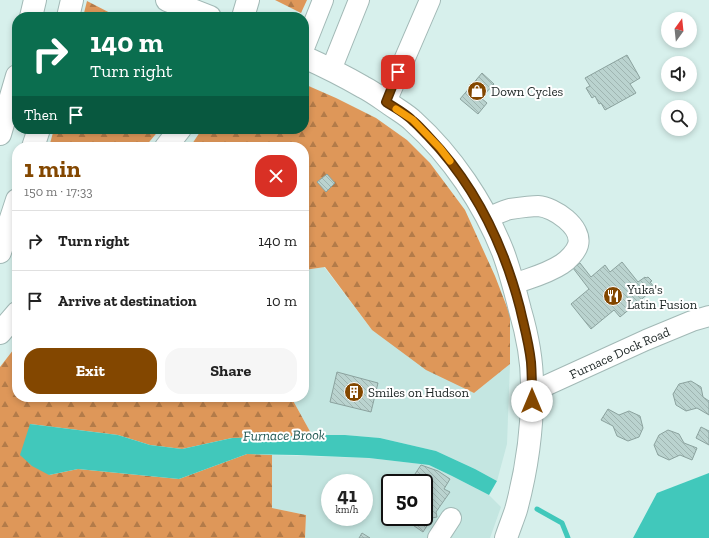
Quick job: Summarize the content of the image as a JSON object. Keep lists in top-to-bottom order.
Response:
{
  "streets": {
    "street": ["Furnace Dock Road"]
  },
  "water": ["Furnace Brook"],
  "places": {
    "shop": ["Down Cycles"],
    "restaurant": ["Yuka's Latin Fusion"],
    "building": ["Smiles on Hudson"]
  },
  "north": "top",
  "page": {
    "turn": ["140 m", "Turn right"],
    "then": "Then",
    "heading": ["1 min", "150 m · 17:33"],
    "list": [
      {
        "name": "Turn right",
        "value": "140 m"
      },
      {
        "name": "Arrive at destination",
        "value": "10 m"
      }
    ],
    "buttons": ["Exit", "Share"],
    "speed": "41 km/h",
    "limit": "50"
  }
}
